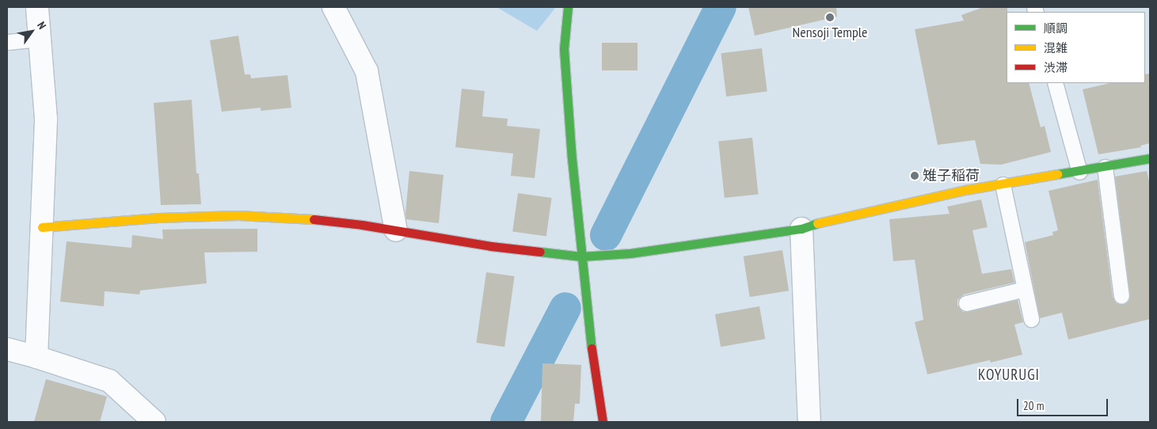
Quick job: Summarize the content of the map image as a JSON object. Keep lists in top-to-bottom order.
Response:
{
  "districts": ["KOYURUGI"],
  "places": ["Nensoji Temple", "雉子稲荷"],
  "legend": ["順調", "混雑", "渋滞"],
  "scale_bar": "20 m",
  "north": "top right"
}
